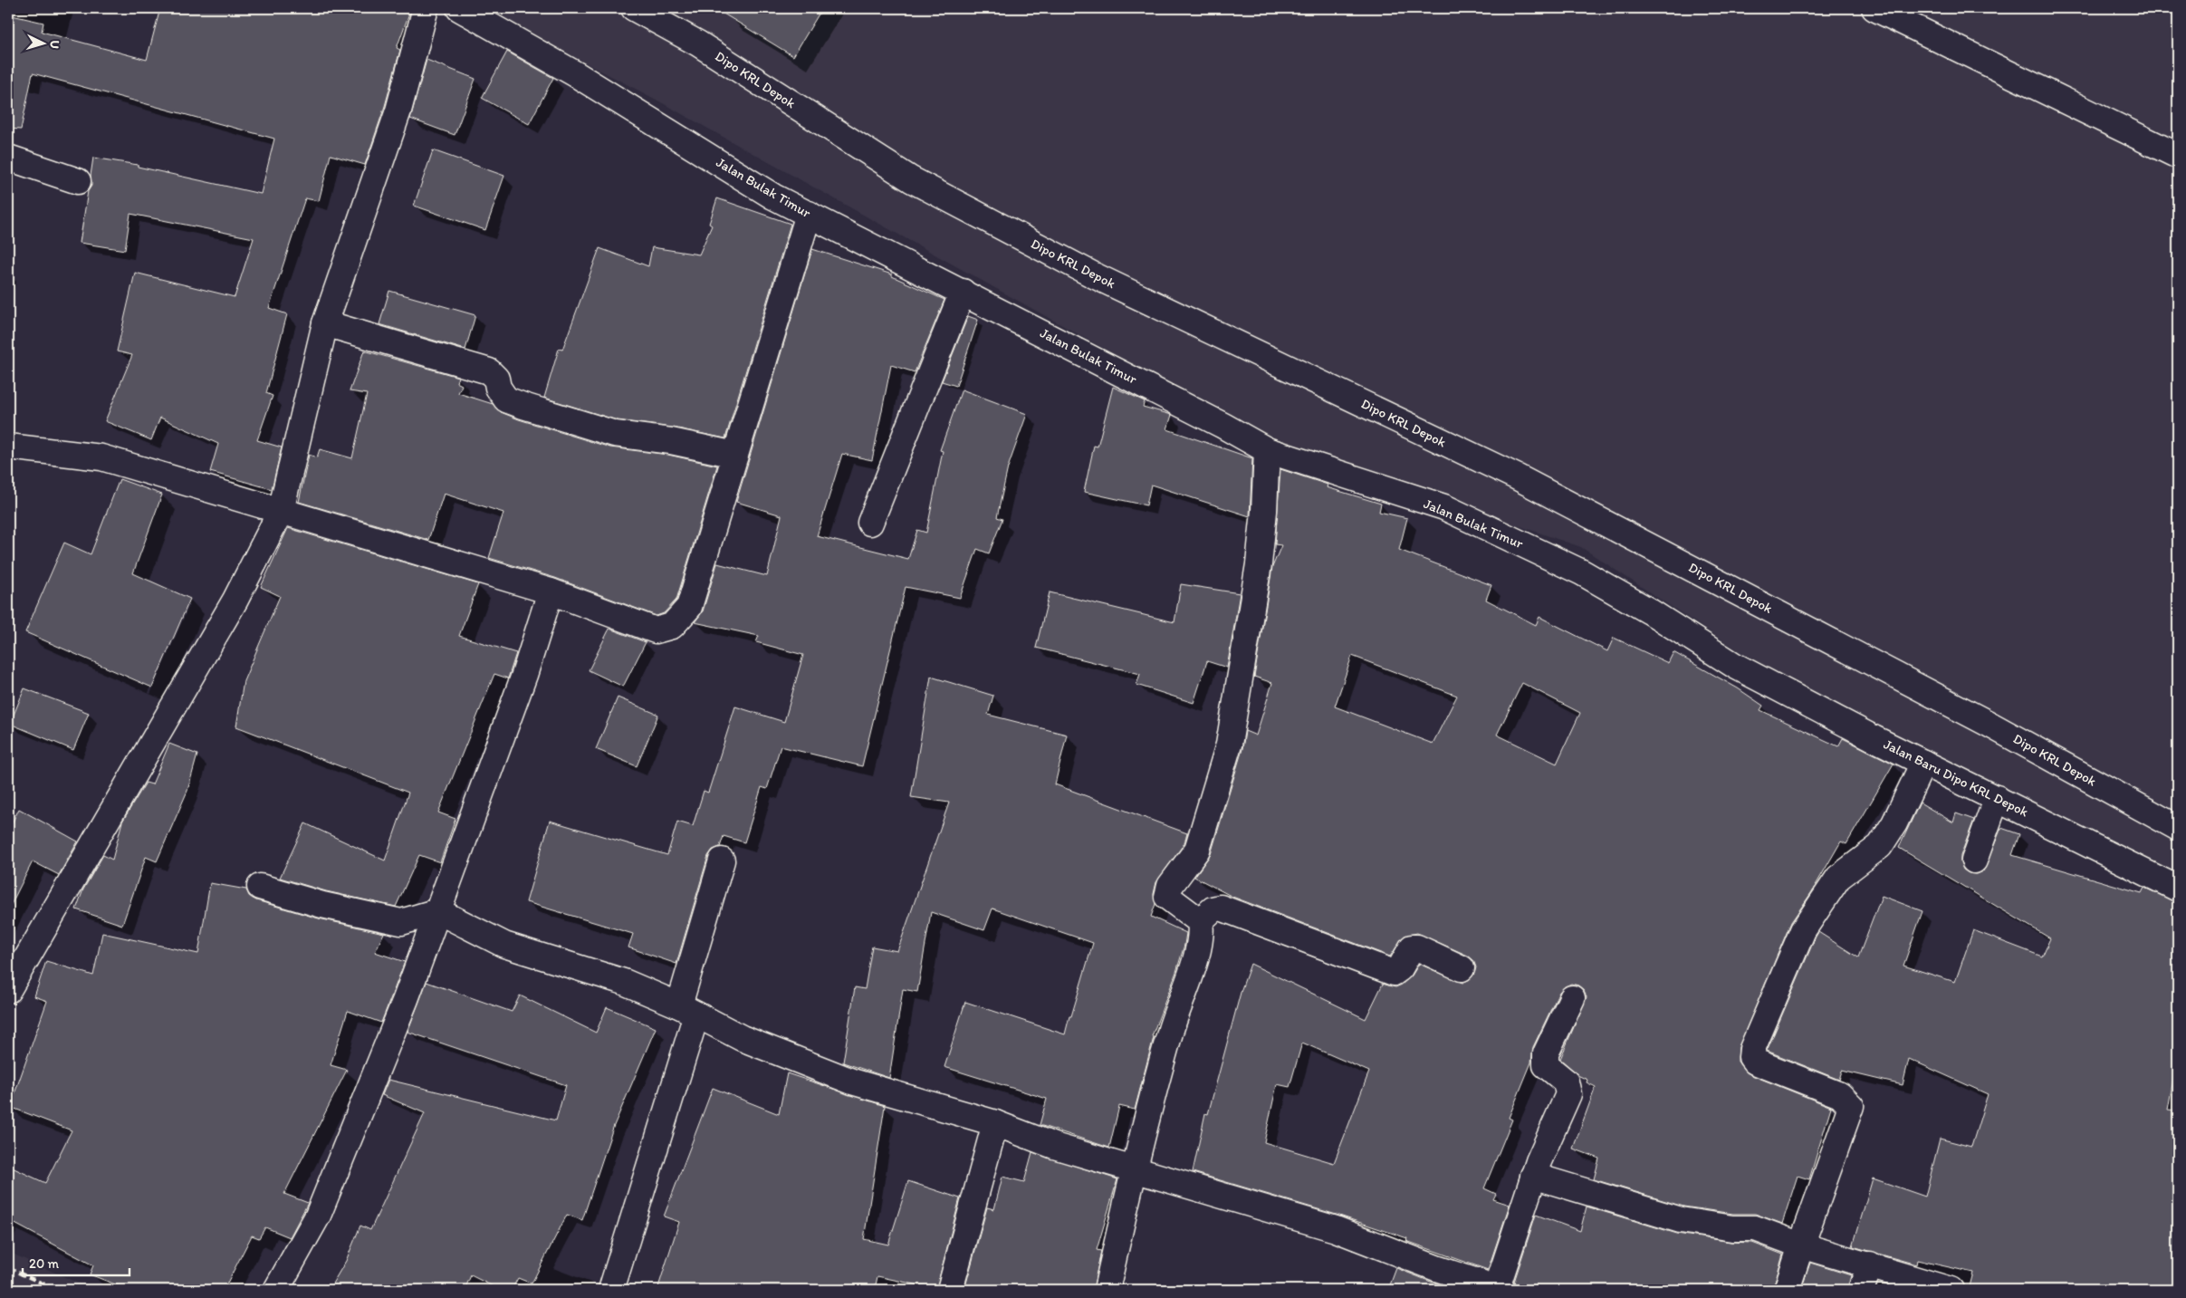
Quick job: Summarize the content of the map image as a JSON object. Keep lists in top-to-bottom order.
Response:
{
  "streets": {
    "street": ["Dipo KRL Depok", "Jalan Bulak Timur", "Jalan Baru Dipo KRL Depok"]
  },
  "crossings": [
    ["Jalan Bulak Timur", "Jalan Baru Dipo KRL Depok"]
  ],
  "scale_bar": "20 m",
  "north": "right"
}
